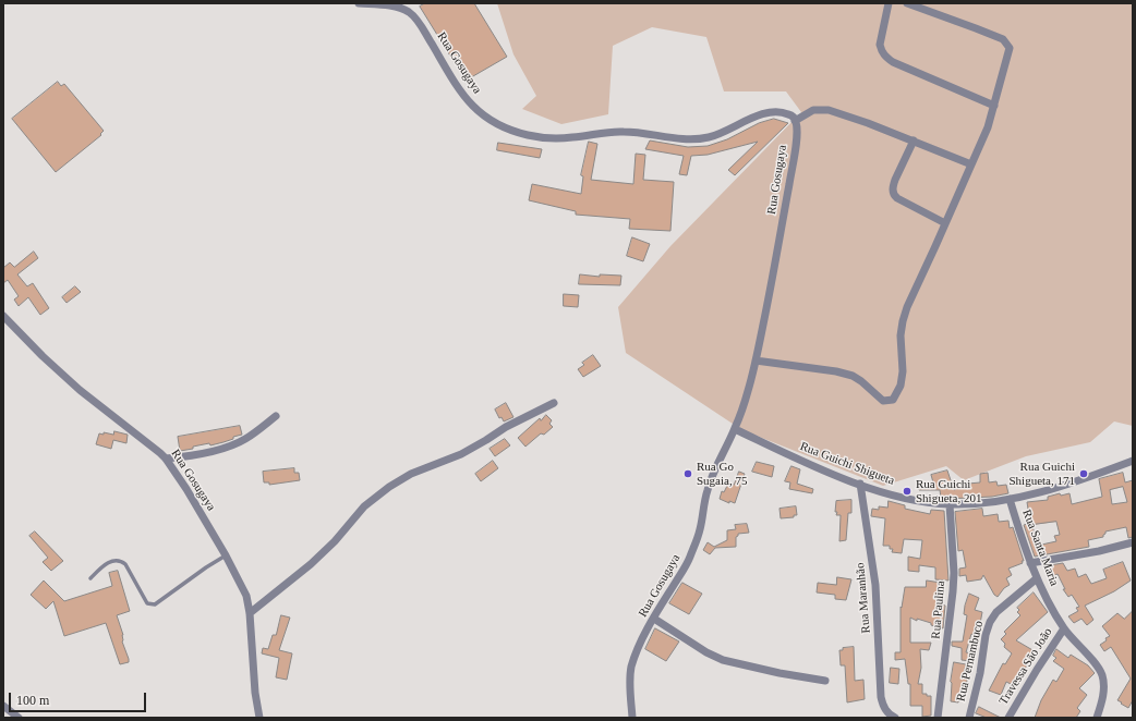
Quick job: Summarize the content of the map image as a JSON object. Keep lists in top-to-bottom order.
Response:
{
  "streets": {
    "street": [
      "Rua Gosugaya",
      "Rua Guichi Shigueta",
      "Rua Santa Maria",
      "Rua Maranhão",
      "Rua Paulina",
      "Rua Pernambuco",
      "Travessa São João"
    ]
  },
  "crossings": [
    ["Rua Gosugaya", "Rua Guichi Shigueta"],
    ["Rua Guichi Shigueta", "Rua Santa Maria"],
    ["Rua Guichi Shigueta", "Rua Maranhão"],
    ["Rua Guichi Shigueta", "Rua Paulina"],
    ["Rua Santa Maria", "Rua Pernambuco"],
    ["Rua Santa Maria", "Travessa São João"]
  ],
  "places": ["Rua Go Sugaia, 75", "Rua Guichi Shigueta, 171", "Rua Guichi Shigueta, 201"],
  "scale_bar": "100 m"
}
